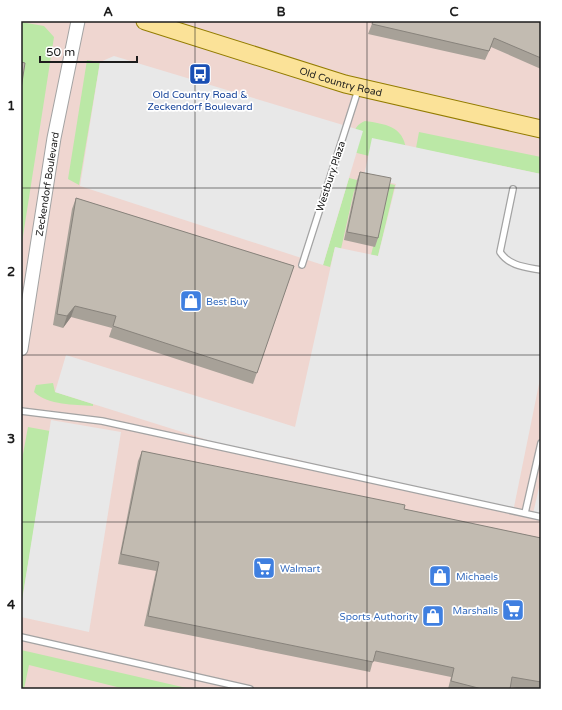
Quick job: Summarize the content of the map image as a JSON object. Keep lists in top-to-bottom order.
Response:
{
  "streets": {
    "main road": ["Old Country Road"],
    "street": ["Zeckendorf Boulevard"],
    "lane": ["Westbury Plaza"]
  },
  "crossings": [
    ["Old Country Road", "Westbury Plaza"]
  ],
  "places": {
    "bus stop": ["Old Country Road & Zeckendorf Boulevard"],
    "shop": ["Best Buy", "Michaels", "Sports Authority"],
    "supermarket": ["Walmart", "Marshalls"]
  },
  "scale_bar": "50 m",
  "grid": {
    "columns": ["A", "B", "C"],
    "rows": [
      "1",
      "2",
      "3",
      "4"
    ]
  }
}
